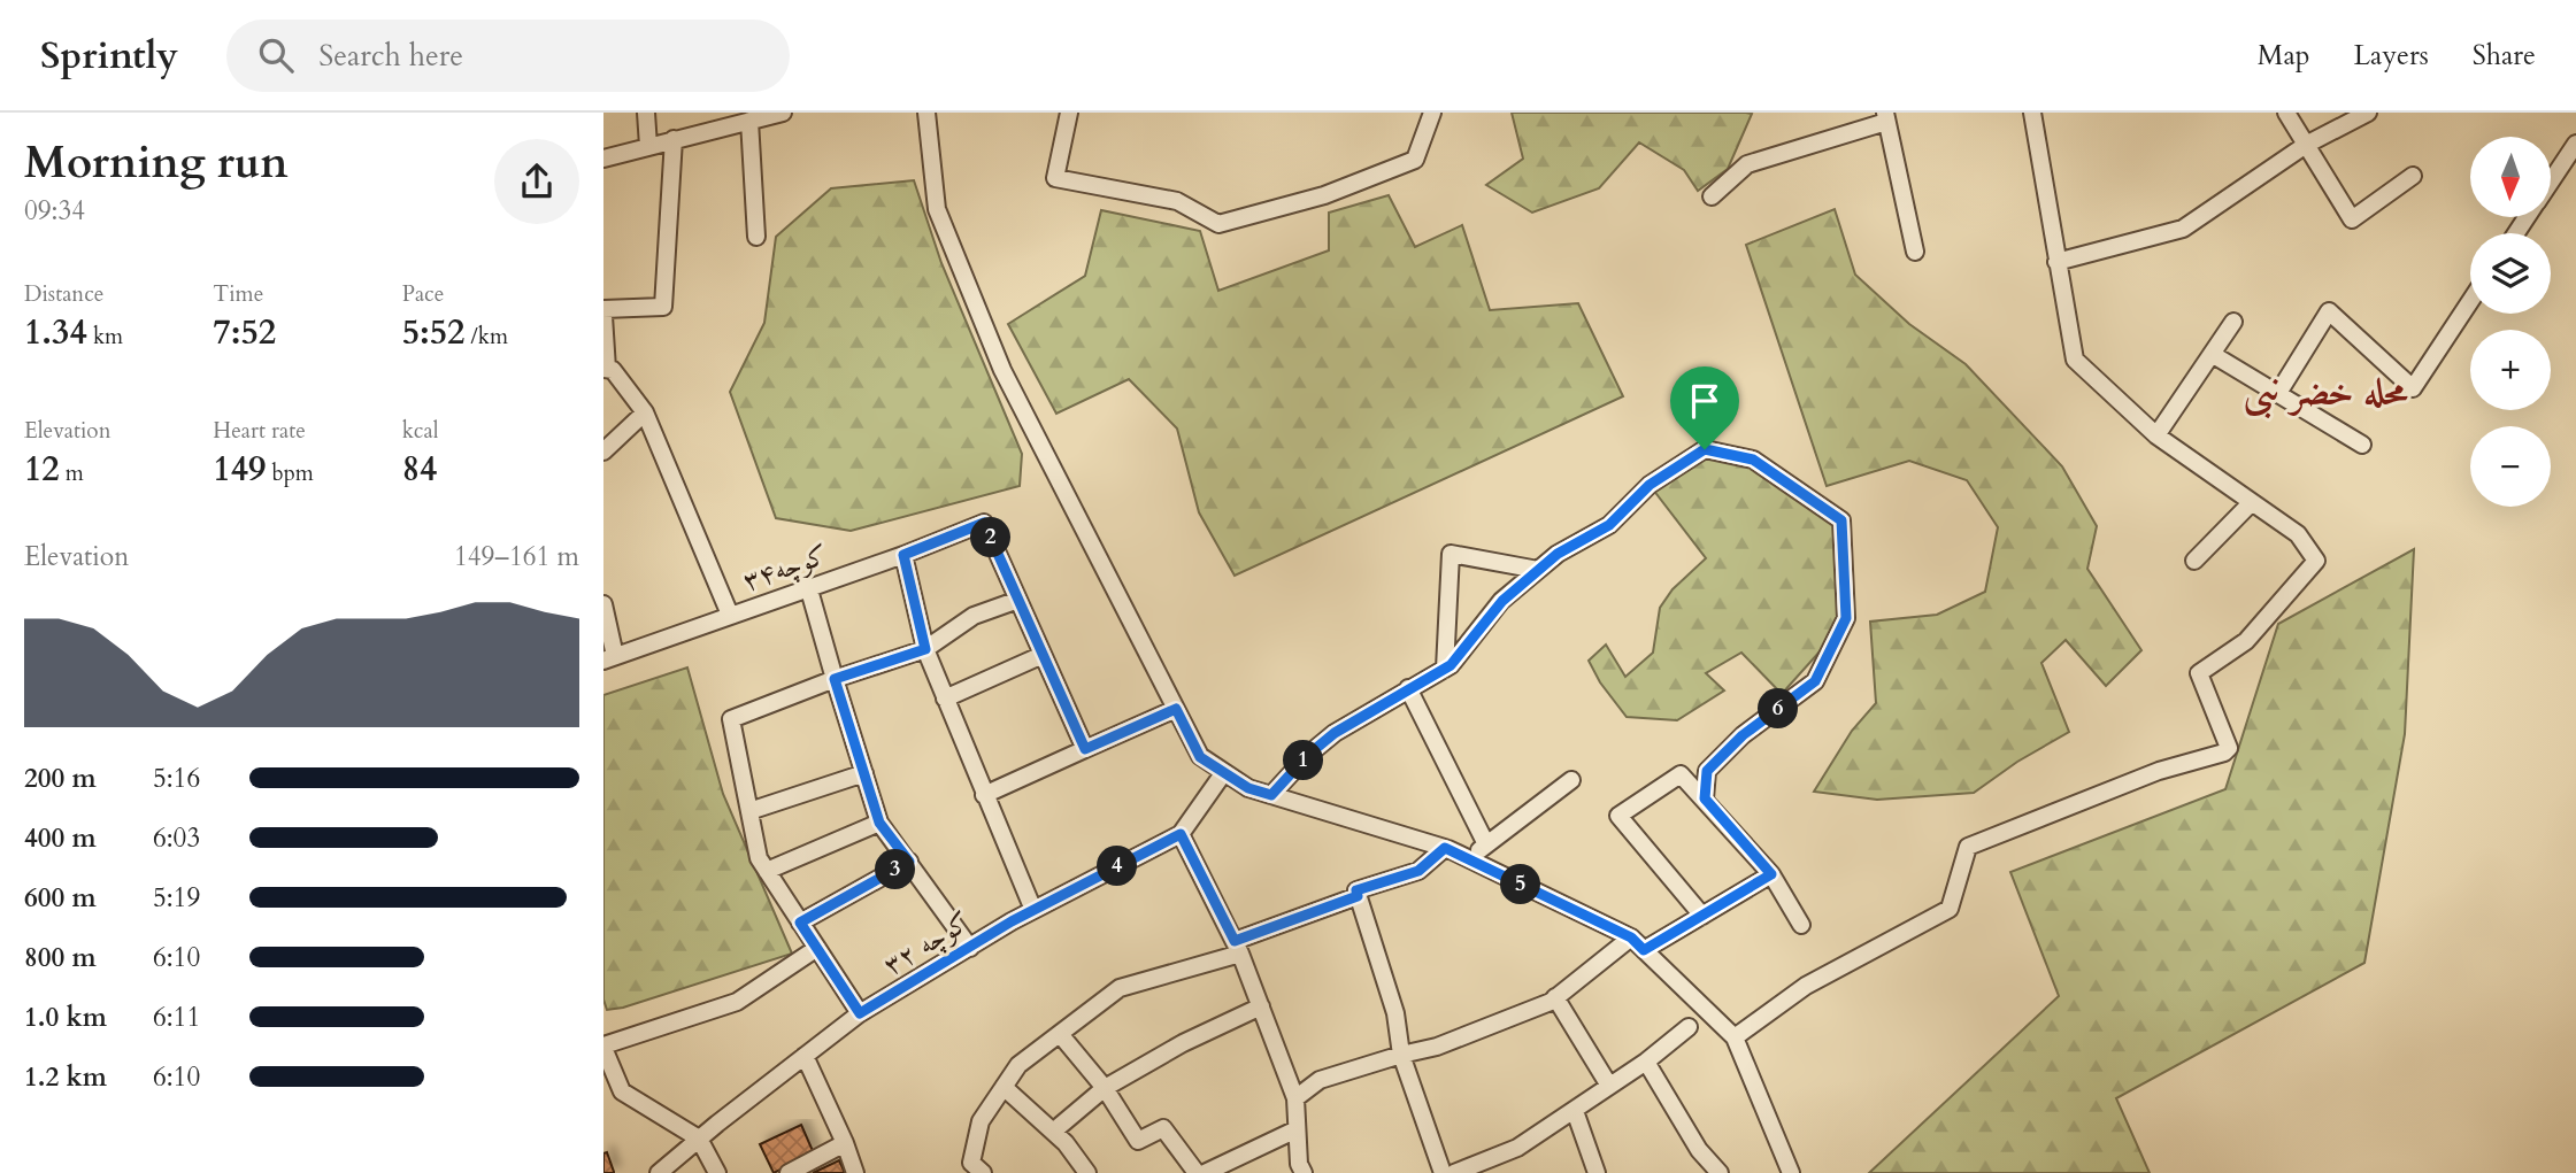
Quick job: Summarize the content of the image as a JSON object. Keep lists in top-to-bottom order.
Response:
{
  "streets": {
    "street": ["کوچه۳۴", "کوچه ۳۲"]
  },
  "districts": ["محله خضر نبی"],
  "north": "bottom",
  "page": {
    "header": "Sprintly",
    "search": "Search here",
    "nav": ["Map", "Layers", "Share"],
    "heading": ["Morning run", "09:34"],
    "map_buttons": ["+", "−"],
    "stats": [
      ["Distance", "1.34 km"],
      ["Time", "7:52"],
      ["Pace", "5:52 /km"],
      ["Elevation", "12 m"],
      ["Heart rate", "149 bpm"],
      ["kcal", "84"]
    ],
    "pins": [
      "2",
      "6",
      "1",
      "4",
      "3",
      "5"
    ],
    "chart": ["Elevation", "149–161 m"],
    "list": [
      {
        "name": "200 m",
        "note": "5:16"
      },
      {
        "name": "400 m",
        "note": "6:03"
      },
      {
        "name": "600 m",
        "note": "5:19"
      },
      {
        "name": "800 m",
        "note": "6:10"
      },
      {
        "name": "1.0 km",
        "note": "6:11"
      },
      {
        "name": "1.2 km",
        "note": "6:10"
      }
    ]
  }
}
